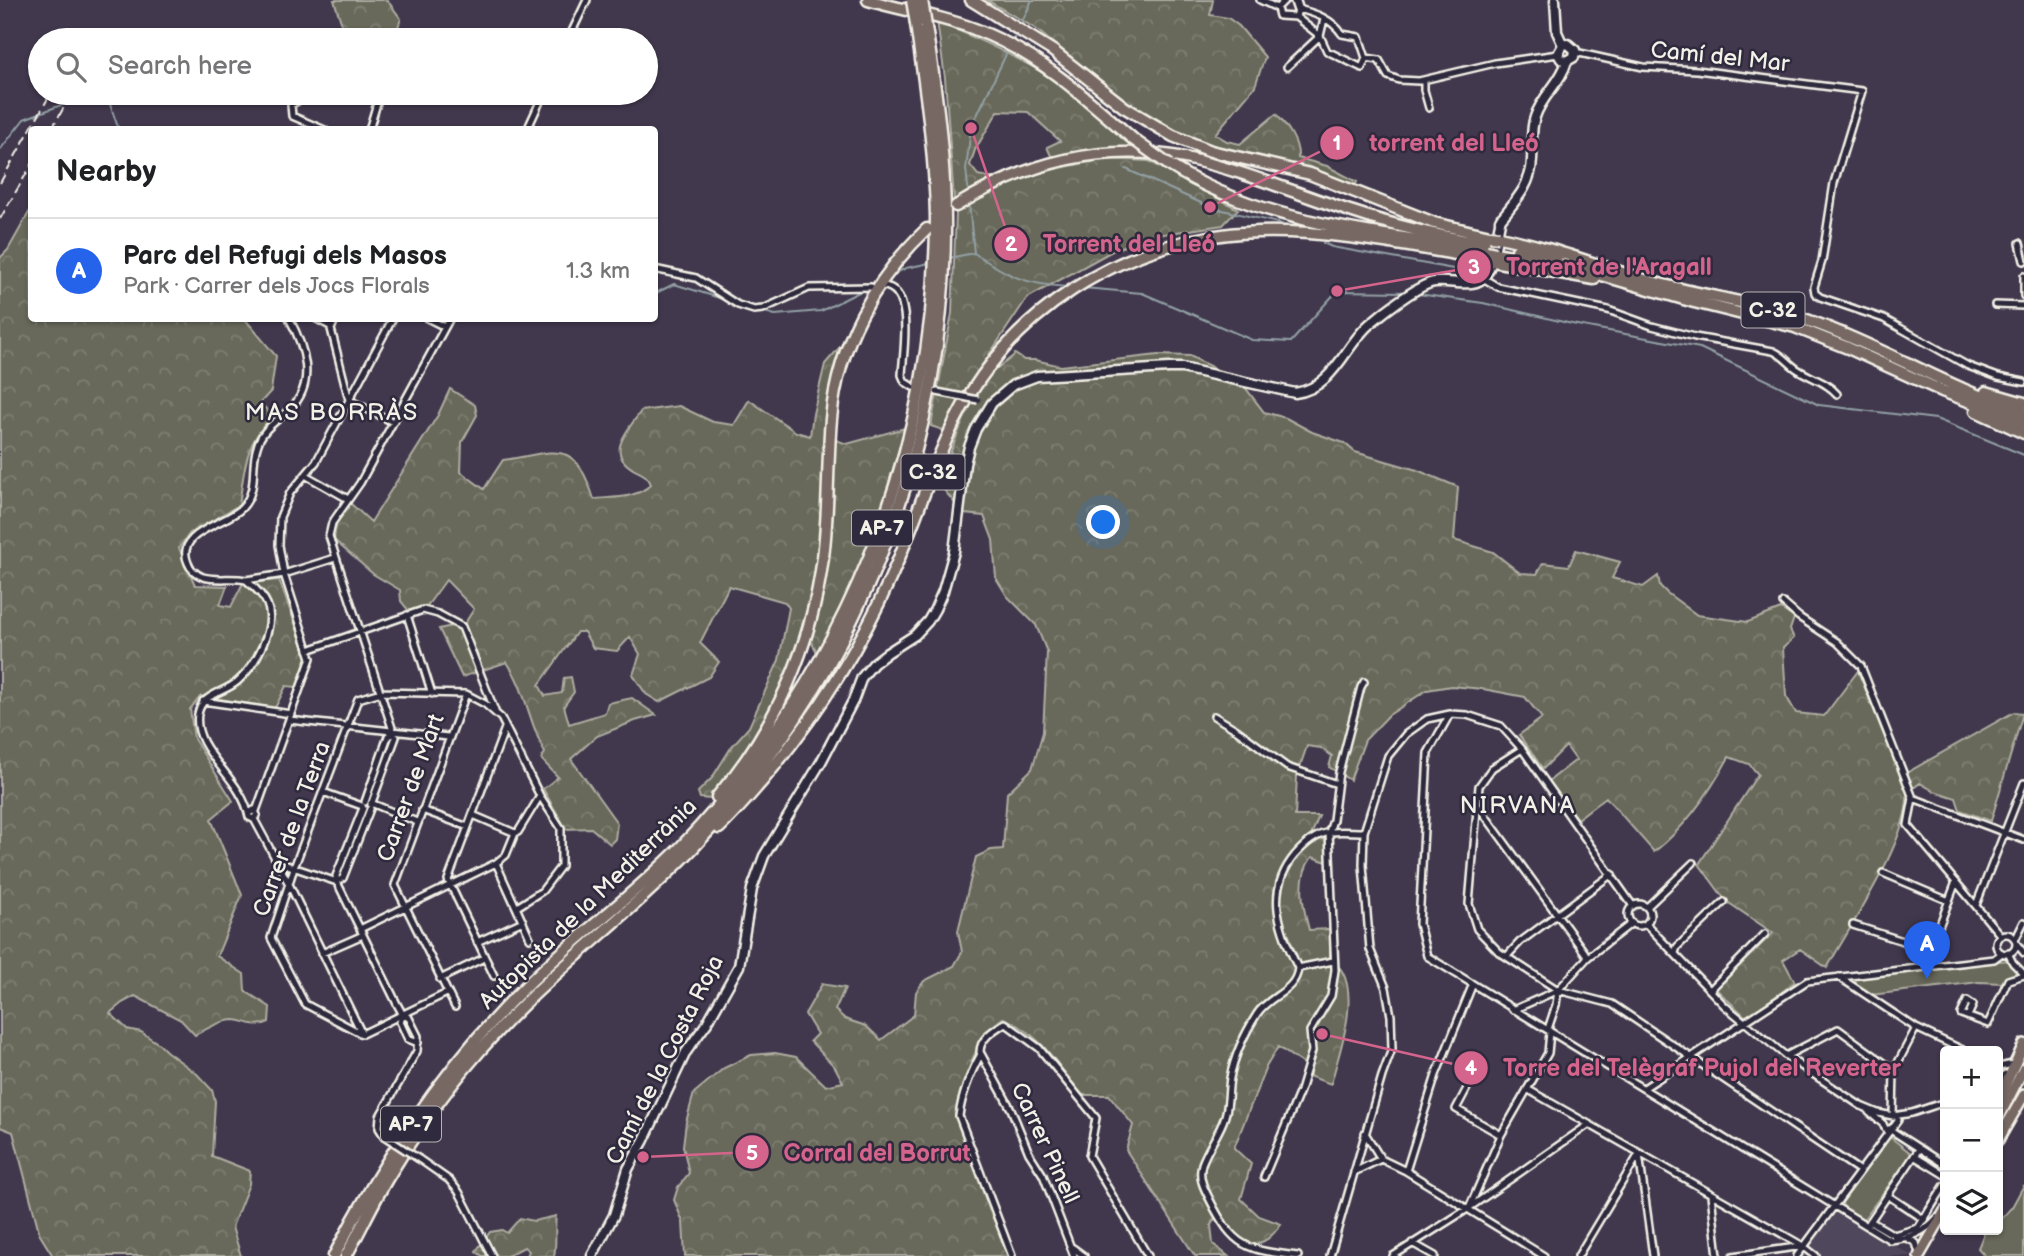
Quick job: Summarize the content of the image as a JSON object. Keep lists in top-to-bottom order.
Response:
{
  "streets": {
    "highway": ["C-32", "AP-7", "Autopista de la Mediterrània"],
    "street": [
      "Camí del Mar",
      "Carrer de Mart",
      "Carrer de la Terra",
      "Camí de la Costa Roja",
      "Carrer Pinell"
    ]
  },
  "crossings": [
    ["C-32", "Autopista de la Mediterrània"]
  ],
  "districts": ["MAS BORRÀS", "NIRVANA"],
  "places": [
    "Torrent del Lleó",
    "torrent del Lleó",
    "Torrent de l'Aragall",
    "Torre del Telègraf Pujol del Reverter",
    "Corral del Borrut"
  ],
  "page": {
    "search": "Search here",
    "heading": "Nearby",
    "list": [
      {
        "mark": "A",
        "name": "Parc del Refugi dels Masos",
        "note": "Park · Carrer dels Jocs Florals",
        "value": "1.3 km"
      }
    ],
    "pins": "A",
    "map_buttons": ["+", "−"]
  }
}
